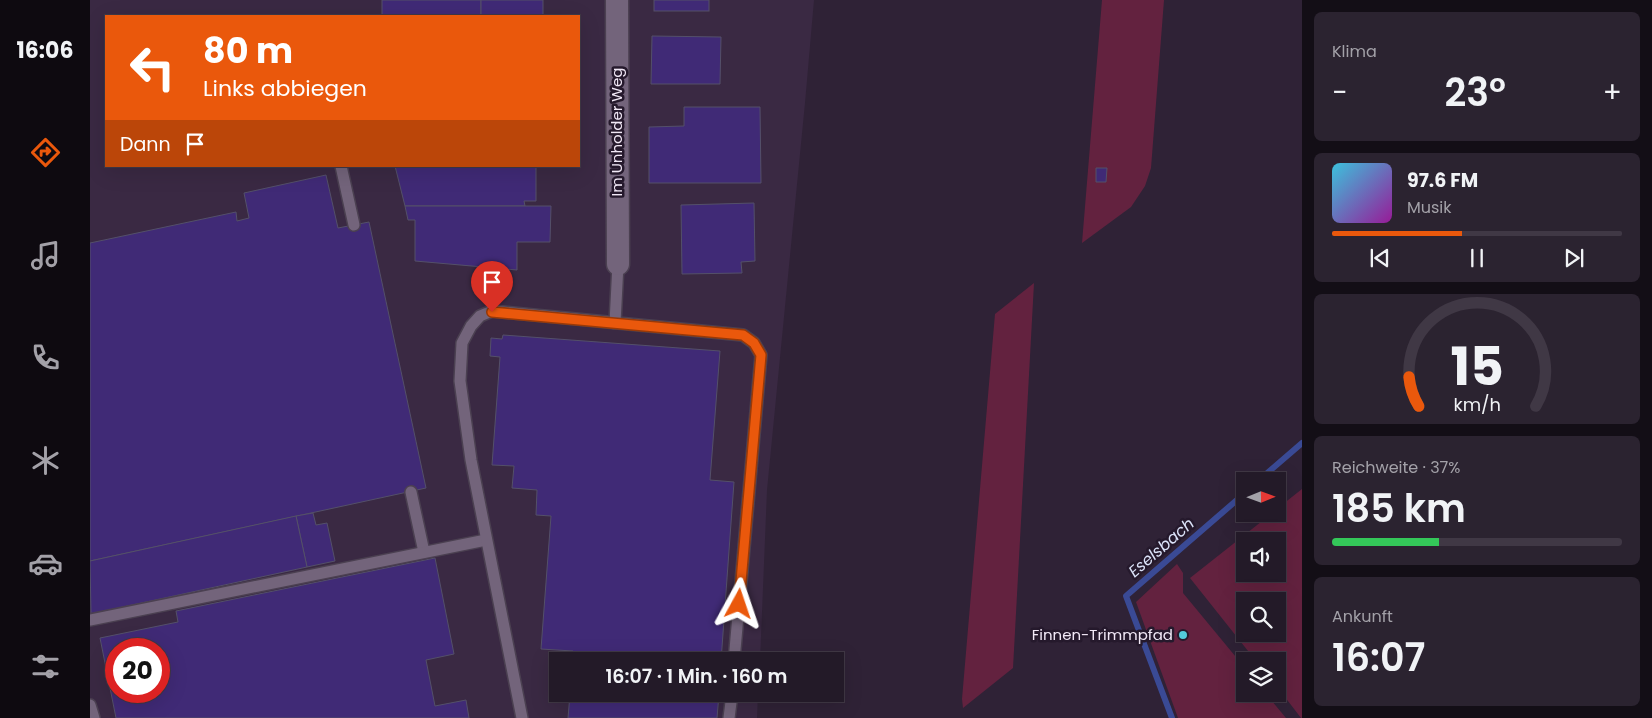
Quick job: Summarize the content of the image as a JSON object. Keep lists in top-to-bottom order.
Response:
{
  "streets": {
    "street": ["Im Unholder Weg"]
  },
  "water": ["Eselsbach"],
  "places": ["Finnen-Trimmpfad"],
  "north": "right",
  "page": {
    "tabs": "16:06",
    "tile": [
      "Klima",
      ["Reichweite · 37%", "185 km"],
      ["Ankunft", "16:07"]
    ],
    "turn": ["80 m", "Links abbiegen"],
    "heat": ["−", "23°", "+"],
    "then": "Dann",
    "song": ["97.6 FM", "Musik"],
    "limit": "20",
    "trip": "16:07 · 1 Min. · 160 m",
    "gauge": ["15", "km/h"]
  }
}
